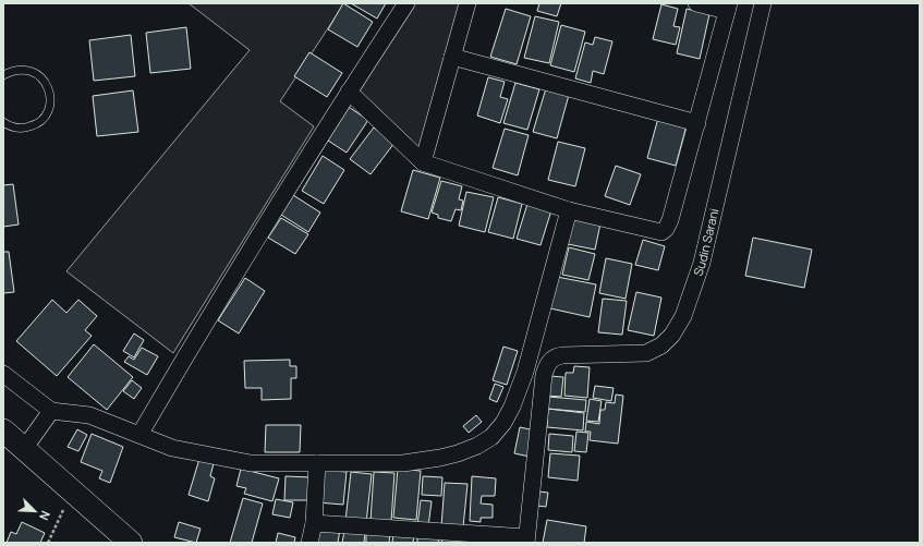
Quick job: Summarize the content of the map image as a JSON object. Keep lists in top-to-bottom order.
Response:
{
  "streets": {
    "street": ["Sudin Sarani"]
  },
  "north": "bottom right"
}
